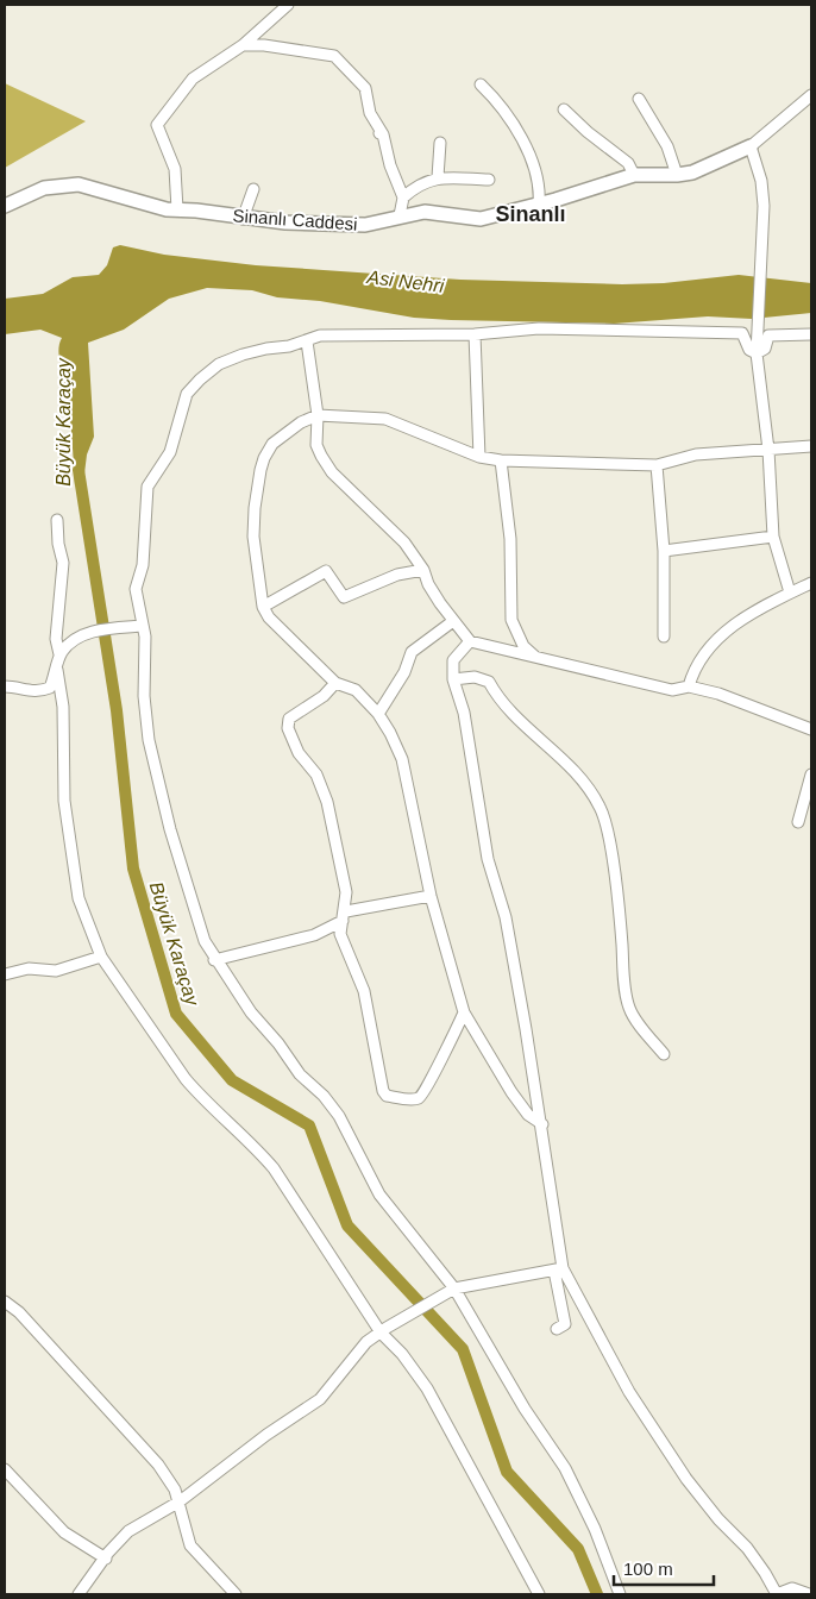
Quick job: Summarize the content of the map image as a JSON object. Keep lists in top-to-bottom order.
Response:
{
  "streets": {
    "main road": ["Sinanlı Caddesi"]
  },
  "districts": ["Sinanlı"],
  "water": ["Asi Nehri", "Büyük Karaçay"],
  "scale_bar": "100 m"
}
